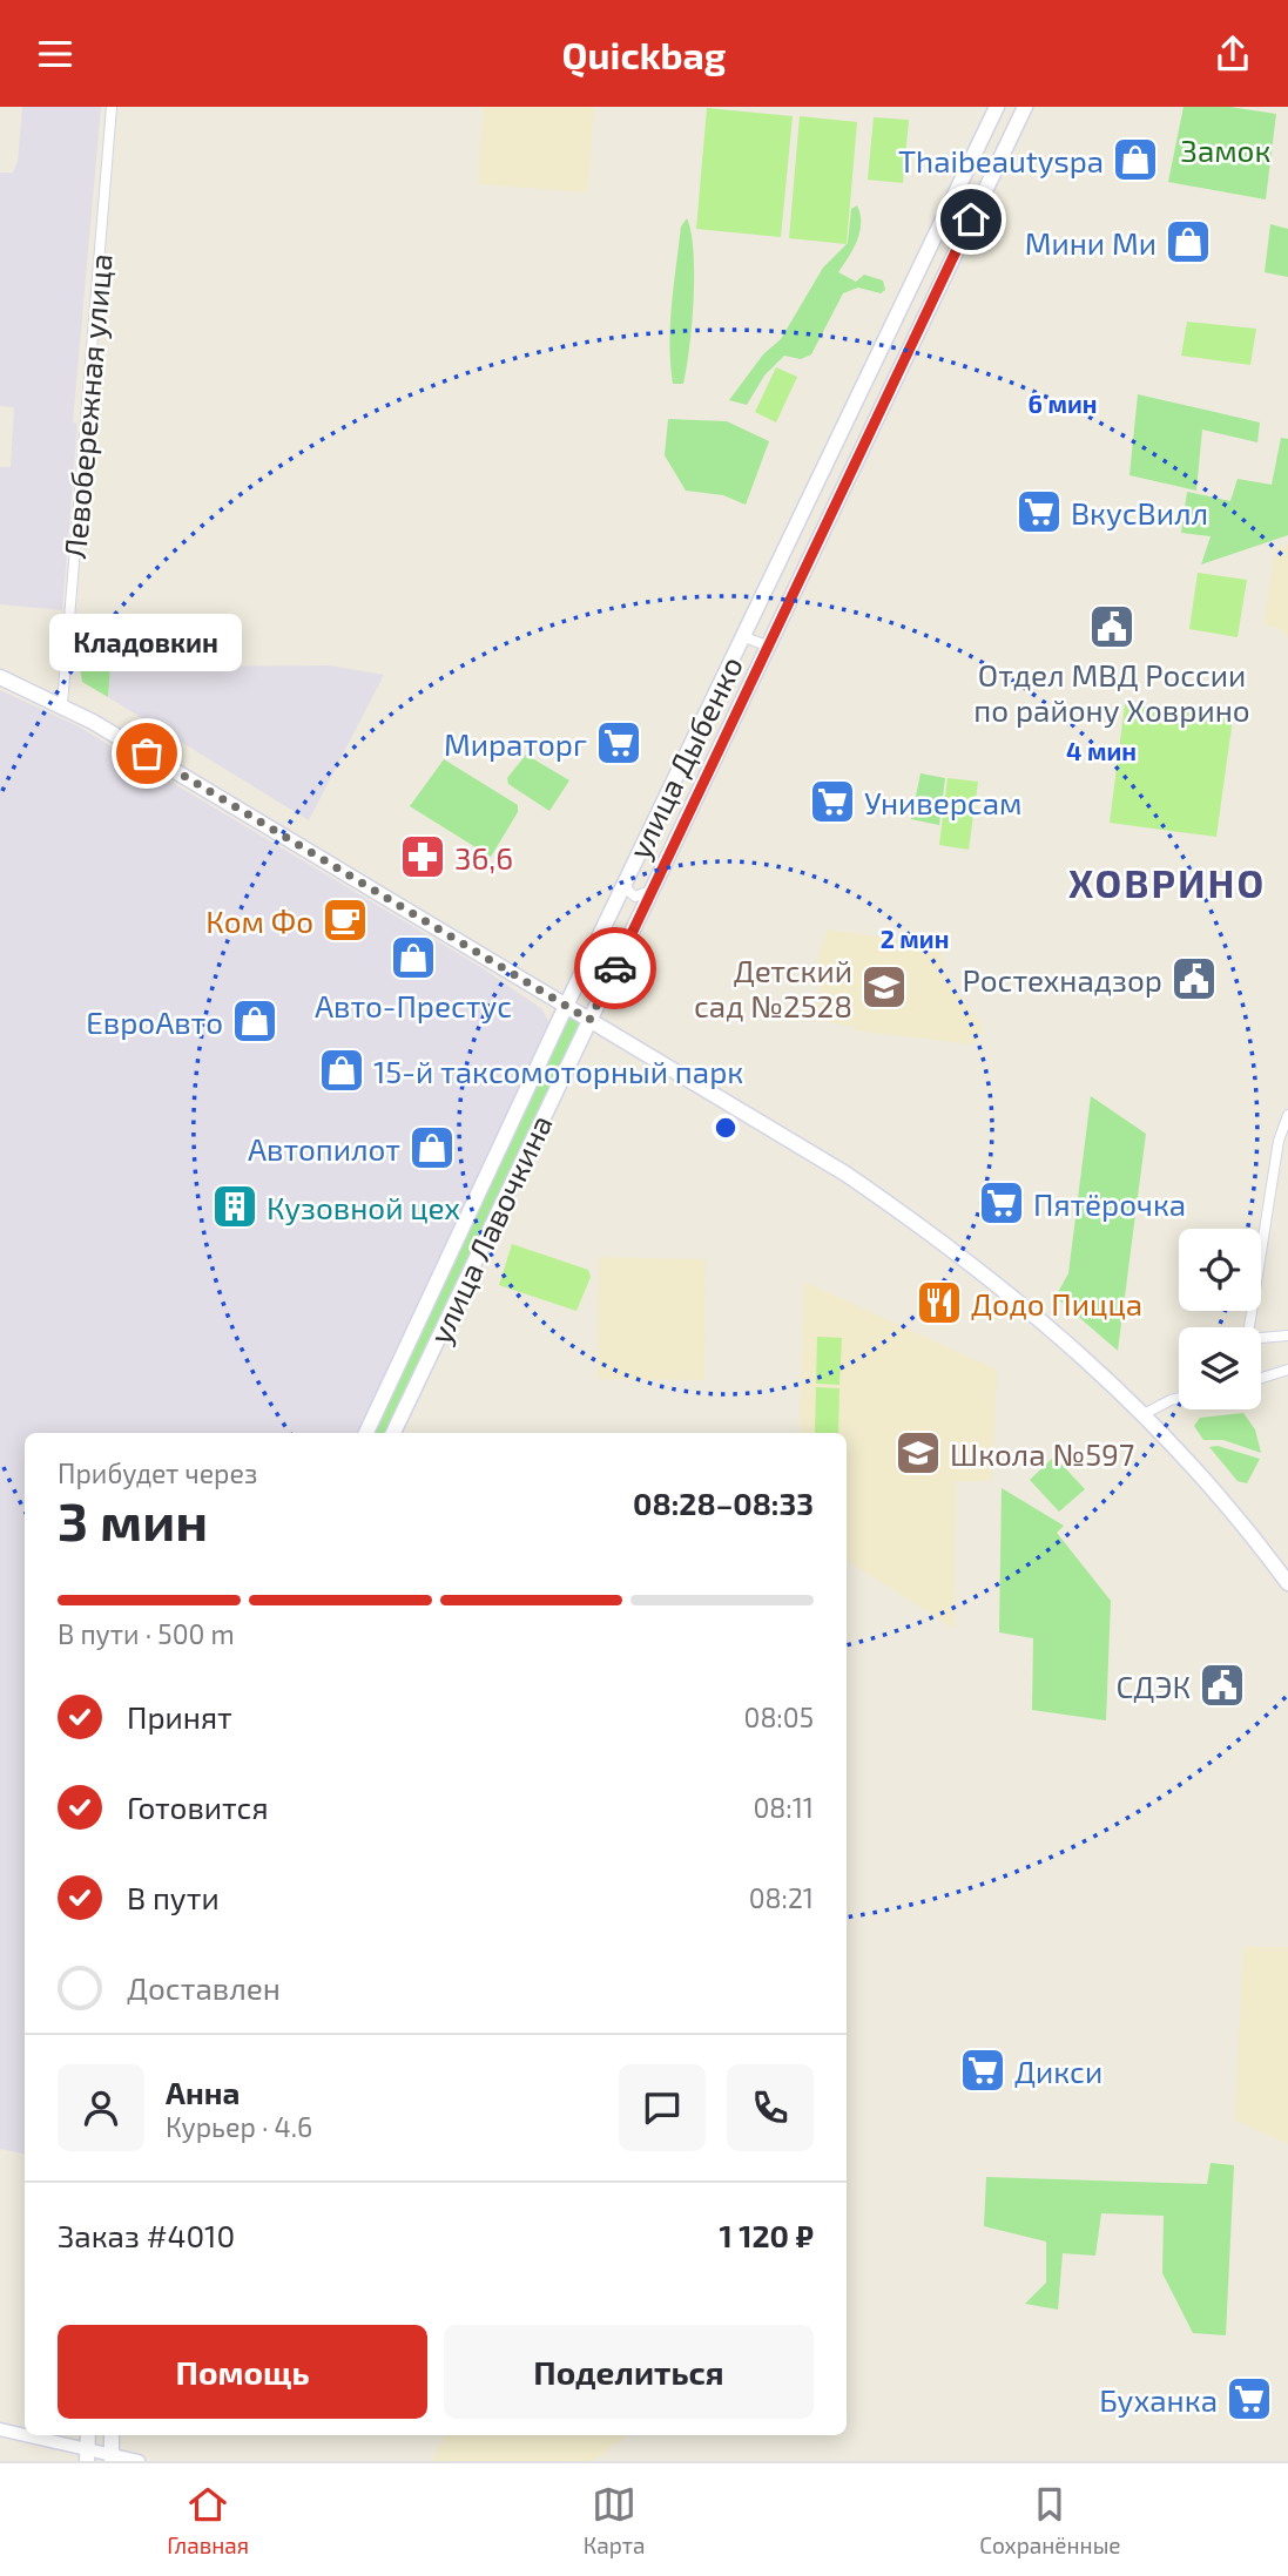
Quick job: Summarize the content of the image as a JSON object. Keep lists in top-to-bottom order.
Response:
{
  "streets": {
    "main road": ["улица Дыбенко", "улица Лавочкина"],
    "street": ["Левобережная улица"]
  },
  "crossings": [
    ["улица Дыбенко", "улица Лавочкина"]
  ],
  "districts": ["ХОВРИНО"],
  "parks": ["Замок"],
  "places": {
    "shop": [
      "Thaibeautyspa",
      "Мини Ми",
      "Авто-Престус",
      "ЕвроАвто",
      "15-й таксомоторный парк",
      "Автопилот"
    ],
    "supermarket": [
      "ВкусВилл",
      "Мираторг",
      "Универсам",
      "Пятёрочка",
      "Дикси",
      "Буханка"
    ],
    "public building": ["Отдел МВД России по району Ховрино", "Ростехнадзор", "СДЭК"],
    "other": ["Кладовкин"],
    "pharmacy": ["36,6"],
    "cafe": ["Ком Фо"],
    "school or university": ["Детский сад №2528", "Школа №597"],
    "building": ["Кузовной цех"],
    "restaurant": ["Додо Пицца"]
  },
  "page": {
    "header": "Quickbag",
    "bubble": "Кладовкин",
    "heading": ["3 мин", "Прибудет через", "08:28–08:33"],
    "panel": [
      "Анна",
      "Курьер · 4.6",
      "Заказ #4010",
      "1 120 ₽"
    ],
    "bar": "В пути · 500 m",
    "list": [
      ["Принят", "08:05"],
      ["Готовится", "08:11"],
      ["В пути", "08:21"],
      "Доставлен"
    ],
    "buttons": ["Помощь", "Поделиться"],
    "tabs": ["Главная", "Карта", "Сохранённые"]
  },
  "rings": ["6 мин", "4 мин", "2 мин"]
}
